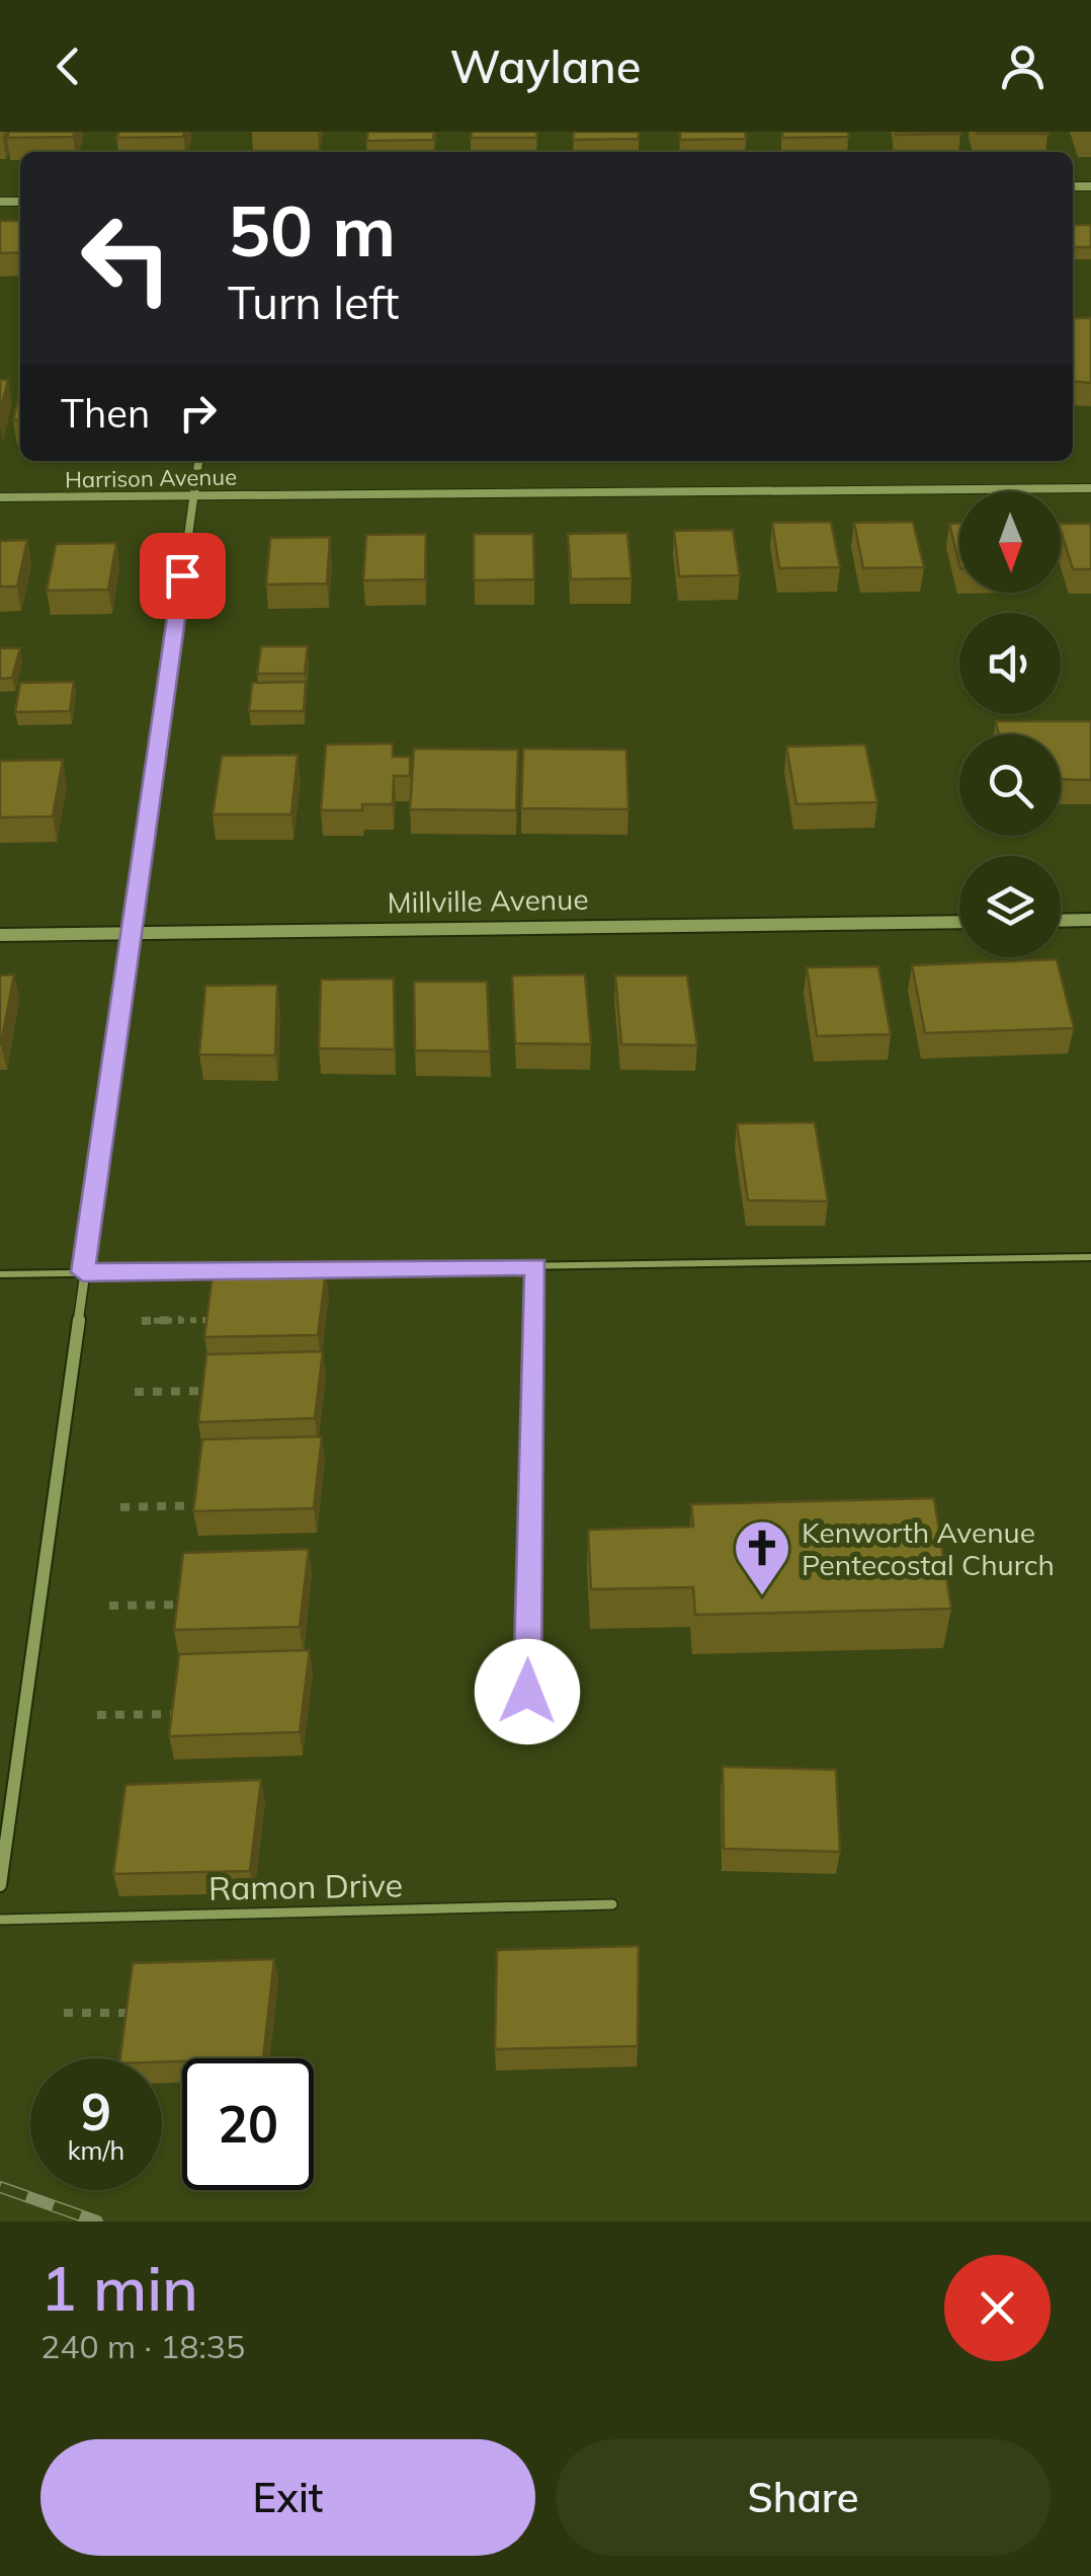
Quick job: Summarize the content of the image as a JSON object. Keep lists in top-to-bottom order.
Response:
{
  "streets": {
    "main road": ["Millville Avenue"],
    "street": ["Harrison Avenue"],
    "lane": ["Ramon Drive"]
  },
  "places": {
    "church": ["Kenworth Avenue Pentecostal Church"]
  },
  "north": "bottom",
  "page": {
    "header": "Waylane",
    "turn": ["50 m", "Turn left"],
    "then": "Then",
    "speed": "9 km/h",
    "limit": "20",
    "heading": ["1 min", "240 m · 18:35"],
    "buttons": ["Exit", "Share"]
  }
}
